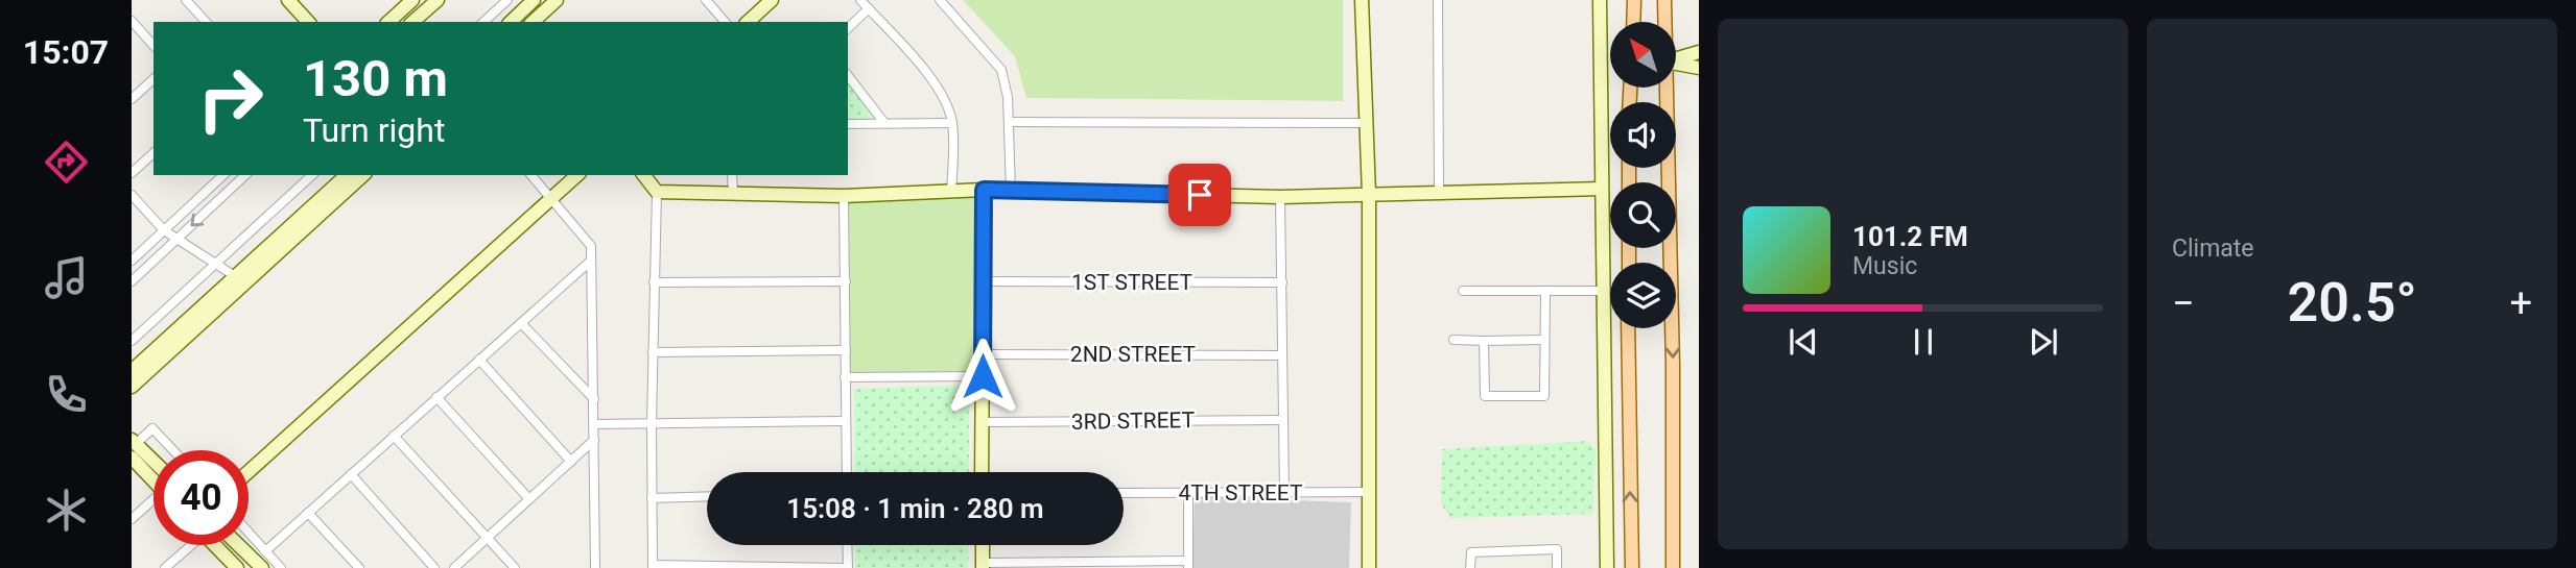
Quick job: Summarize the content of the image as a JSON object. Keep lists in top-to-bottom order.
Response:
{
  "streets": {
    "street": [
      "1ST STREET",
      "2ND STREET",
      "3RD STREET",
      "4TH STREET"
    ]
  },
  "north": "top left",
  "page": {
    "tabs": "15:07",
    "tile": "Climate",
    "turn": ["130 m", "Turn right"],
    "song": ["101.2 FM", "Music"],
    "heat": ["−", "20.5°", "+"],
    "limit": "40",
    "trip": "15:08 · 1 min · 280 m"
  }
}
